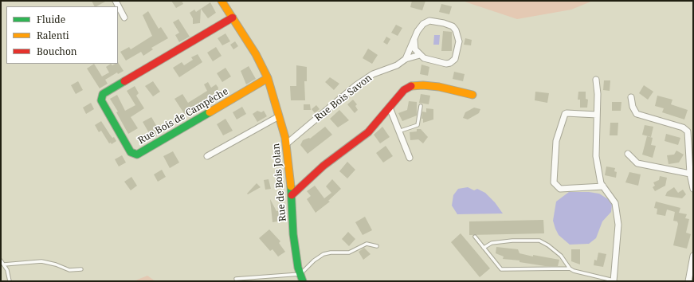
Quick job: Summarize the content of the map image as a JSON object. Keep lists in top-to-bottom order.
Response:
{
  "streets": {
    "street": ["Rue Bois Savon", "Rue Bois de Campêche", "Rue de Bois Jolan"]
  },
  "crossings": [
    ["Rue Bois Savon", "Rue de Bois Jolan"],
    ["Rue Bois de Campêche", "Rue de Bois Jolan"]
  ],
  "legend": ["Fluide", "Ralenti", "Bouchon"]
}
